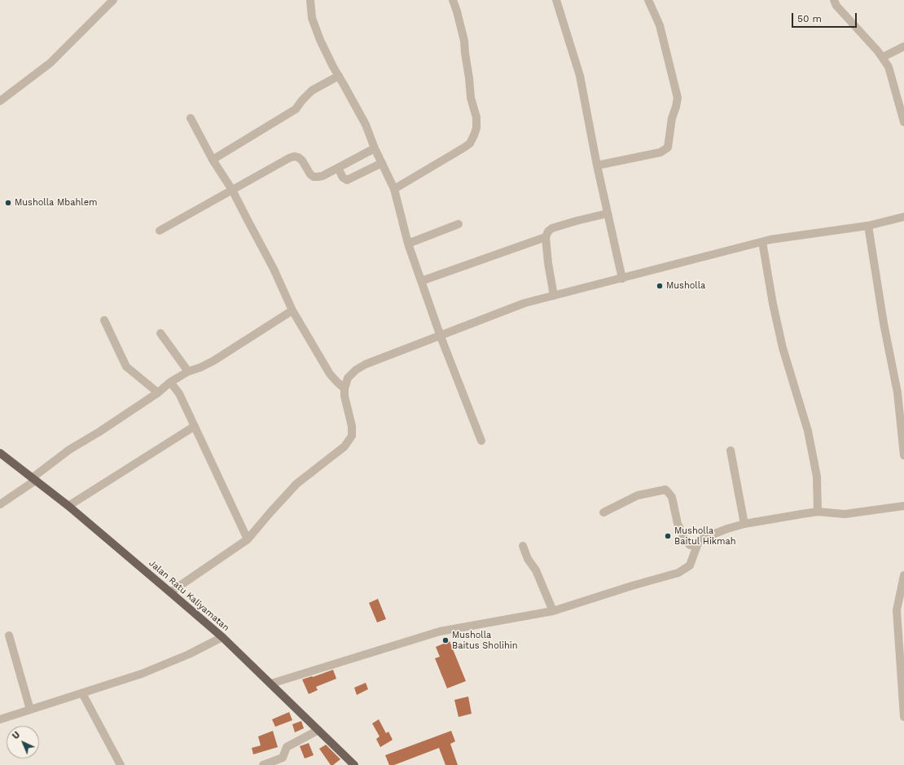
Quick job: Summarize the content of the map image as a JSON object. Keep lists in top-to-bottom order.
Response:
{
  "streets": {
    "main road": ["Jalan Ratu Kaliyamatan"]
  },
  "places": [
    "Musholla Mbahlem",
    "Musholla",
    "Musholla Baitul Hikmah",
    "Musholla Baitus Sholihin"
  ],
  "scale_bar": "50 m",
  "north": "top left"
}
